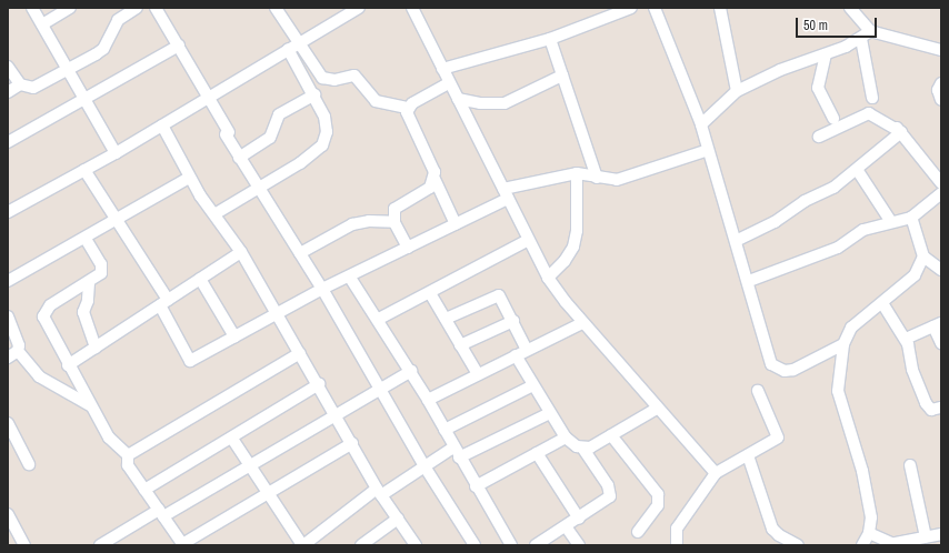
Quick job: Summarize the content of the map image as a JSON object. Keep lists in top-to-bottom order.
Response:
{
  "scale_bar": "50 m"
}
